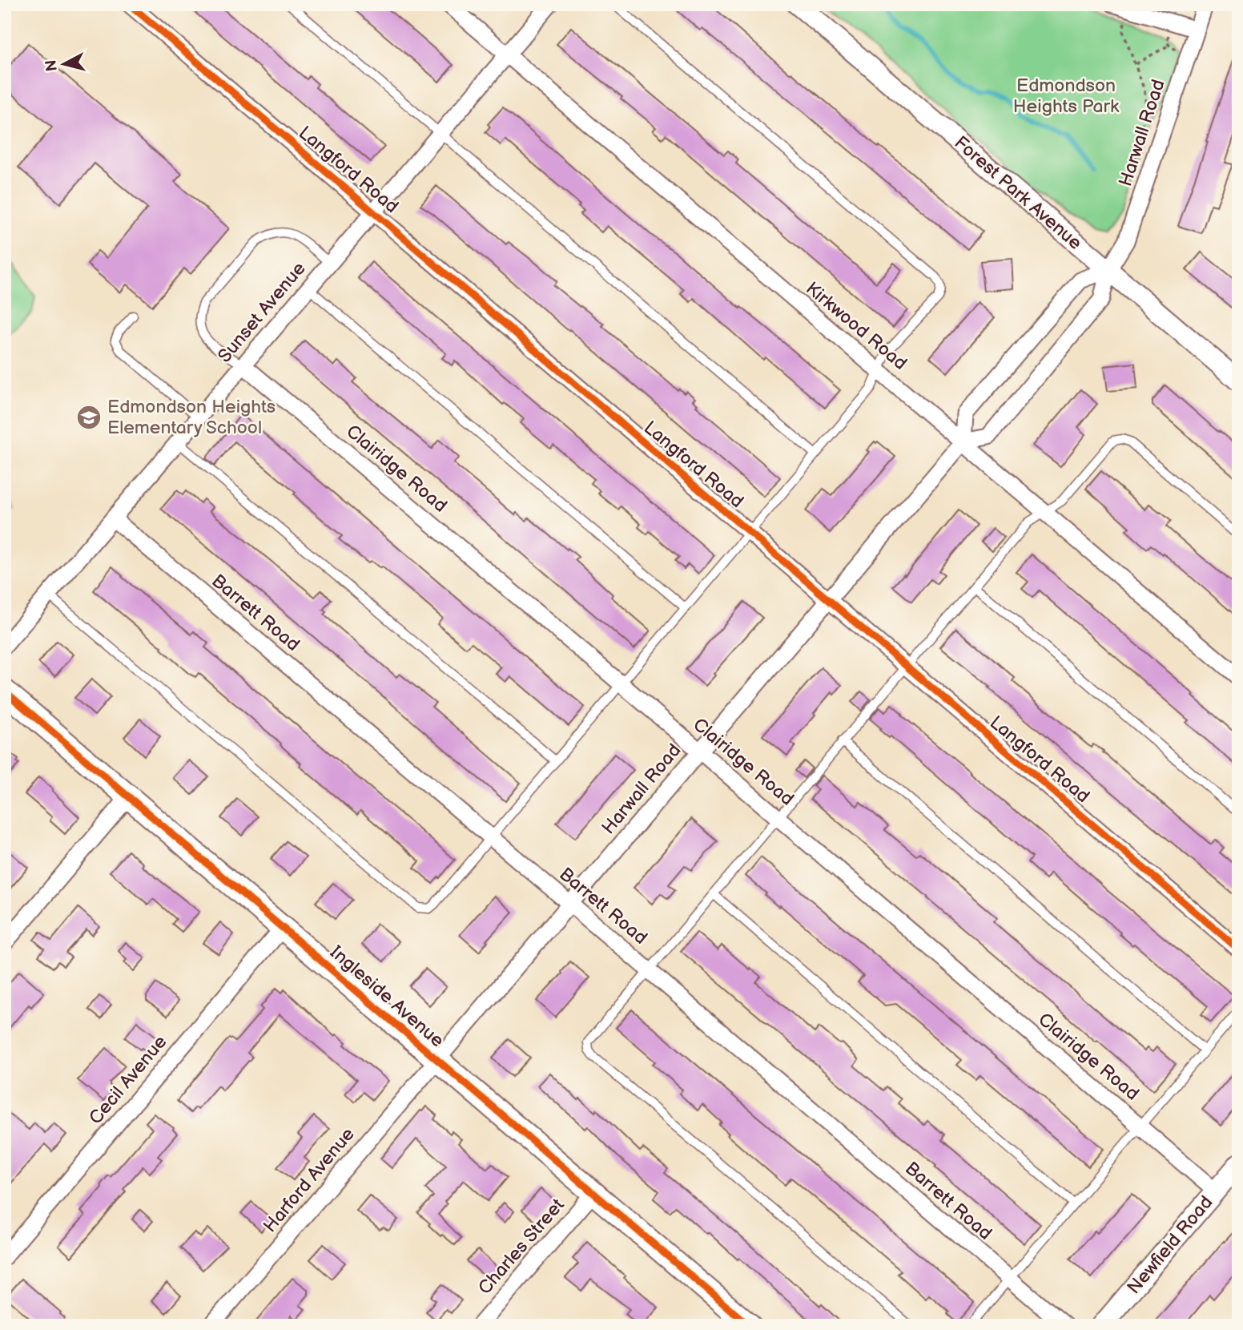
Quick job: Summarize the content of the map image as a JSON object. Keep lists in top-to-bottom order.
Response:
{
  "streets": {
    "main road": ["Ingleside Avenue"],
    "street": [
      "Harwall Road",
      "Langford Road",
      "Forest Park Avenue",
      "Sunset Avenue",
      "Kirkwood Road",
      "Clairidge Road",
      "Barrett Road",
      "Cecil Avenue",
      "Harford Avenue",
      "Newfield Road",
      "Charles Street"
    ]
  },
  "crossings": [
    ["Harwall Road", "Langford Road"],
    ["Harwall Road", "Forest Park Avenue"],
    ["Harwall Road", "Kirkwood Road"],
    ["Harwall Road", "Clairidge Road"],
    ["Harwall Road", "Barrett Road"],
    ["Harwall Road", "Ingleside Avenue"],
    ["Harwall Road", "Harford Avenue"],
    ["Langford Road", "Sunset Avenue"],
    ["Sunset Avenue", "Kirkwood Road"],
    ["Sunset Avenue", "Clairidge Road"],
    ["Sunset Avenue", "Barrett Road"],
    ["Clairidge Road", "Newfield Road"],
    ["Ingleside Avenue", "Cecil Avenue"],
    ["Ingleside Avenue", "Harford Avenue"],
    ["Ingleside Avenue", "Charles Street"]
  ],
  "parks": ["Edmondson Heights Park"],
  "places": {
    "school or university": ["Edmondson Heights Elementary School"]
  },
  "north": "left"
}
